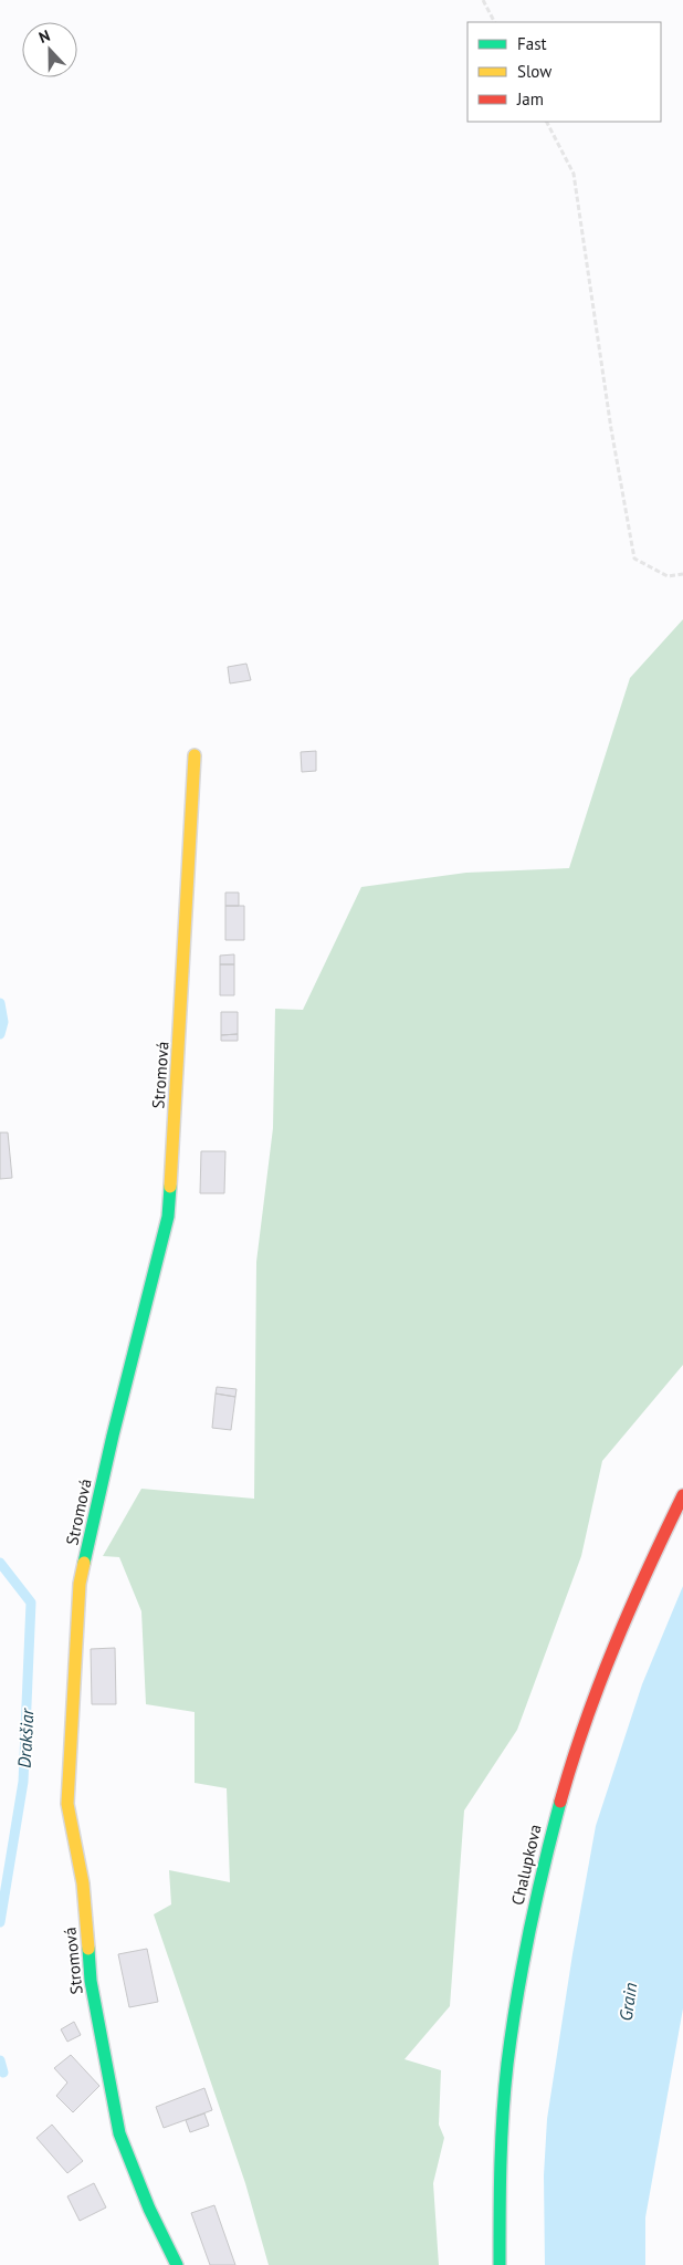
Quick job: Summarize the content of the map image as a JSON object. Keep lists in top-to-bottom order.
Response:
{
  "streets": {
    "street": ["Stromová", "Chalupkova"]
  },
  "water": ["Drakšiar", "Grain"],
  "legend": ["Fast", "Slow", "Jam"],
  "north": "top"
}
